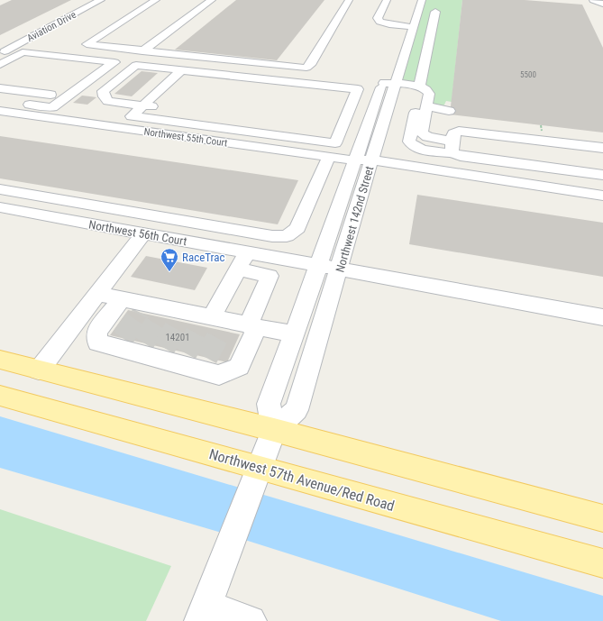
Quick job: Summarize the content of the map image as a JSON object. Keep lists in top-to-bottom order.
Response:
{
  "streets": {
    "main road": ["Northwest 57th Avenue/Red Road"],
    "street": [
      "Aviation Drive",
      "Northwest 55th Court",
      "Northwest 142nd Street",
      "Northwest 56th Court"
    ]
  },
  "crossings": [
    ["Northwest 55th Court", "Northwest 142nd Street"],
    ["Northwest 142nd Street", "Northwest 56th Court"],
    ["Northwest 142nd Street", "Northwest 57th Avenue/Red Road"]
  ],
  "places": {
    "supermarket": ["RaceTrac"]
  },
  "house_numbers": ["5500", "14201"]
}
